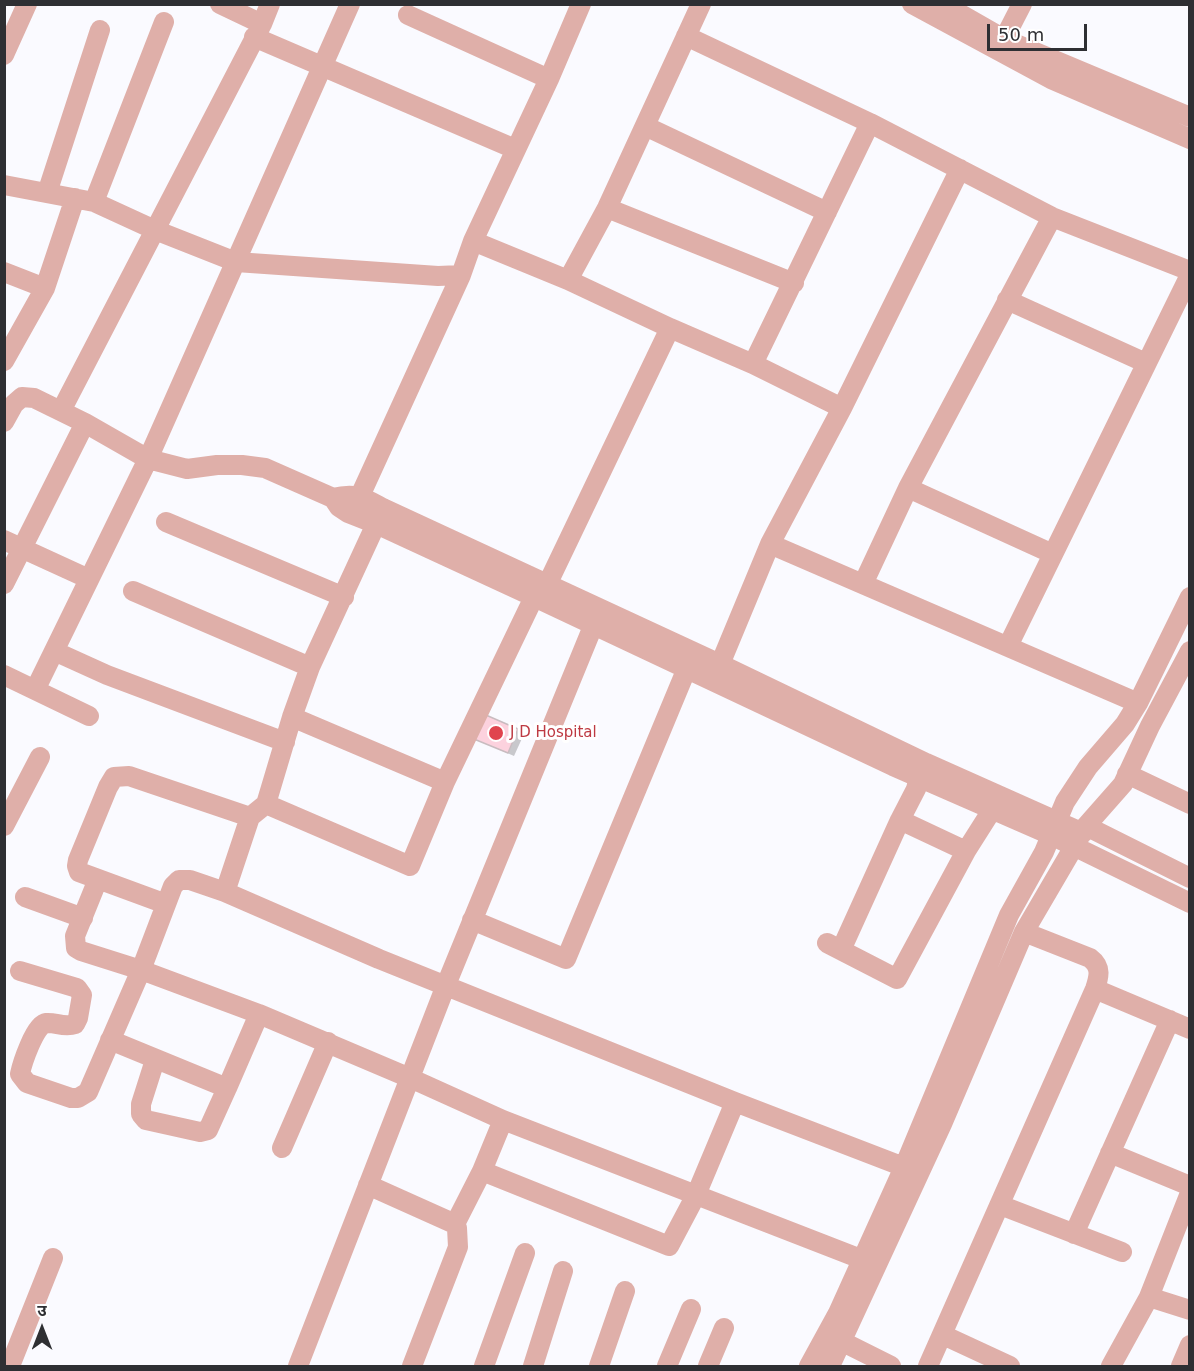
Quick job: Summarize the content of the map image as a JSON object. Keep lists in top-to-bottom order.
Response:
{
  "places": ["J D Hospital"],
  "scale_bar": "50 m",
  "north": "top"
}
